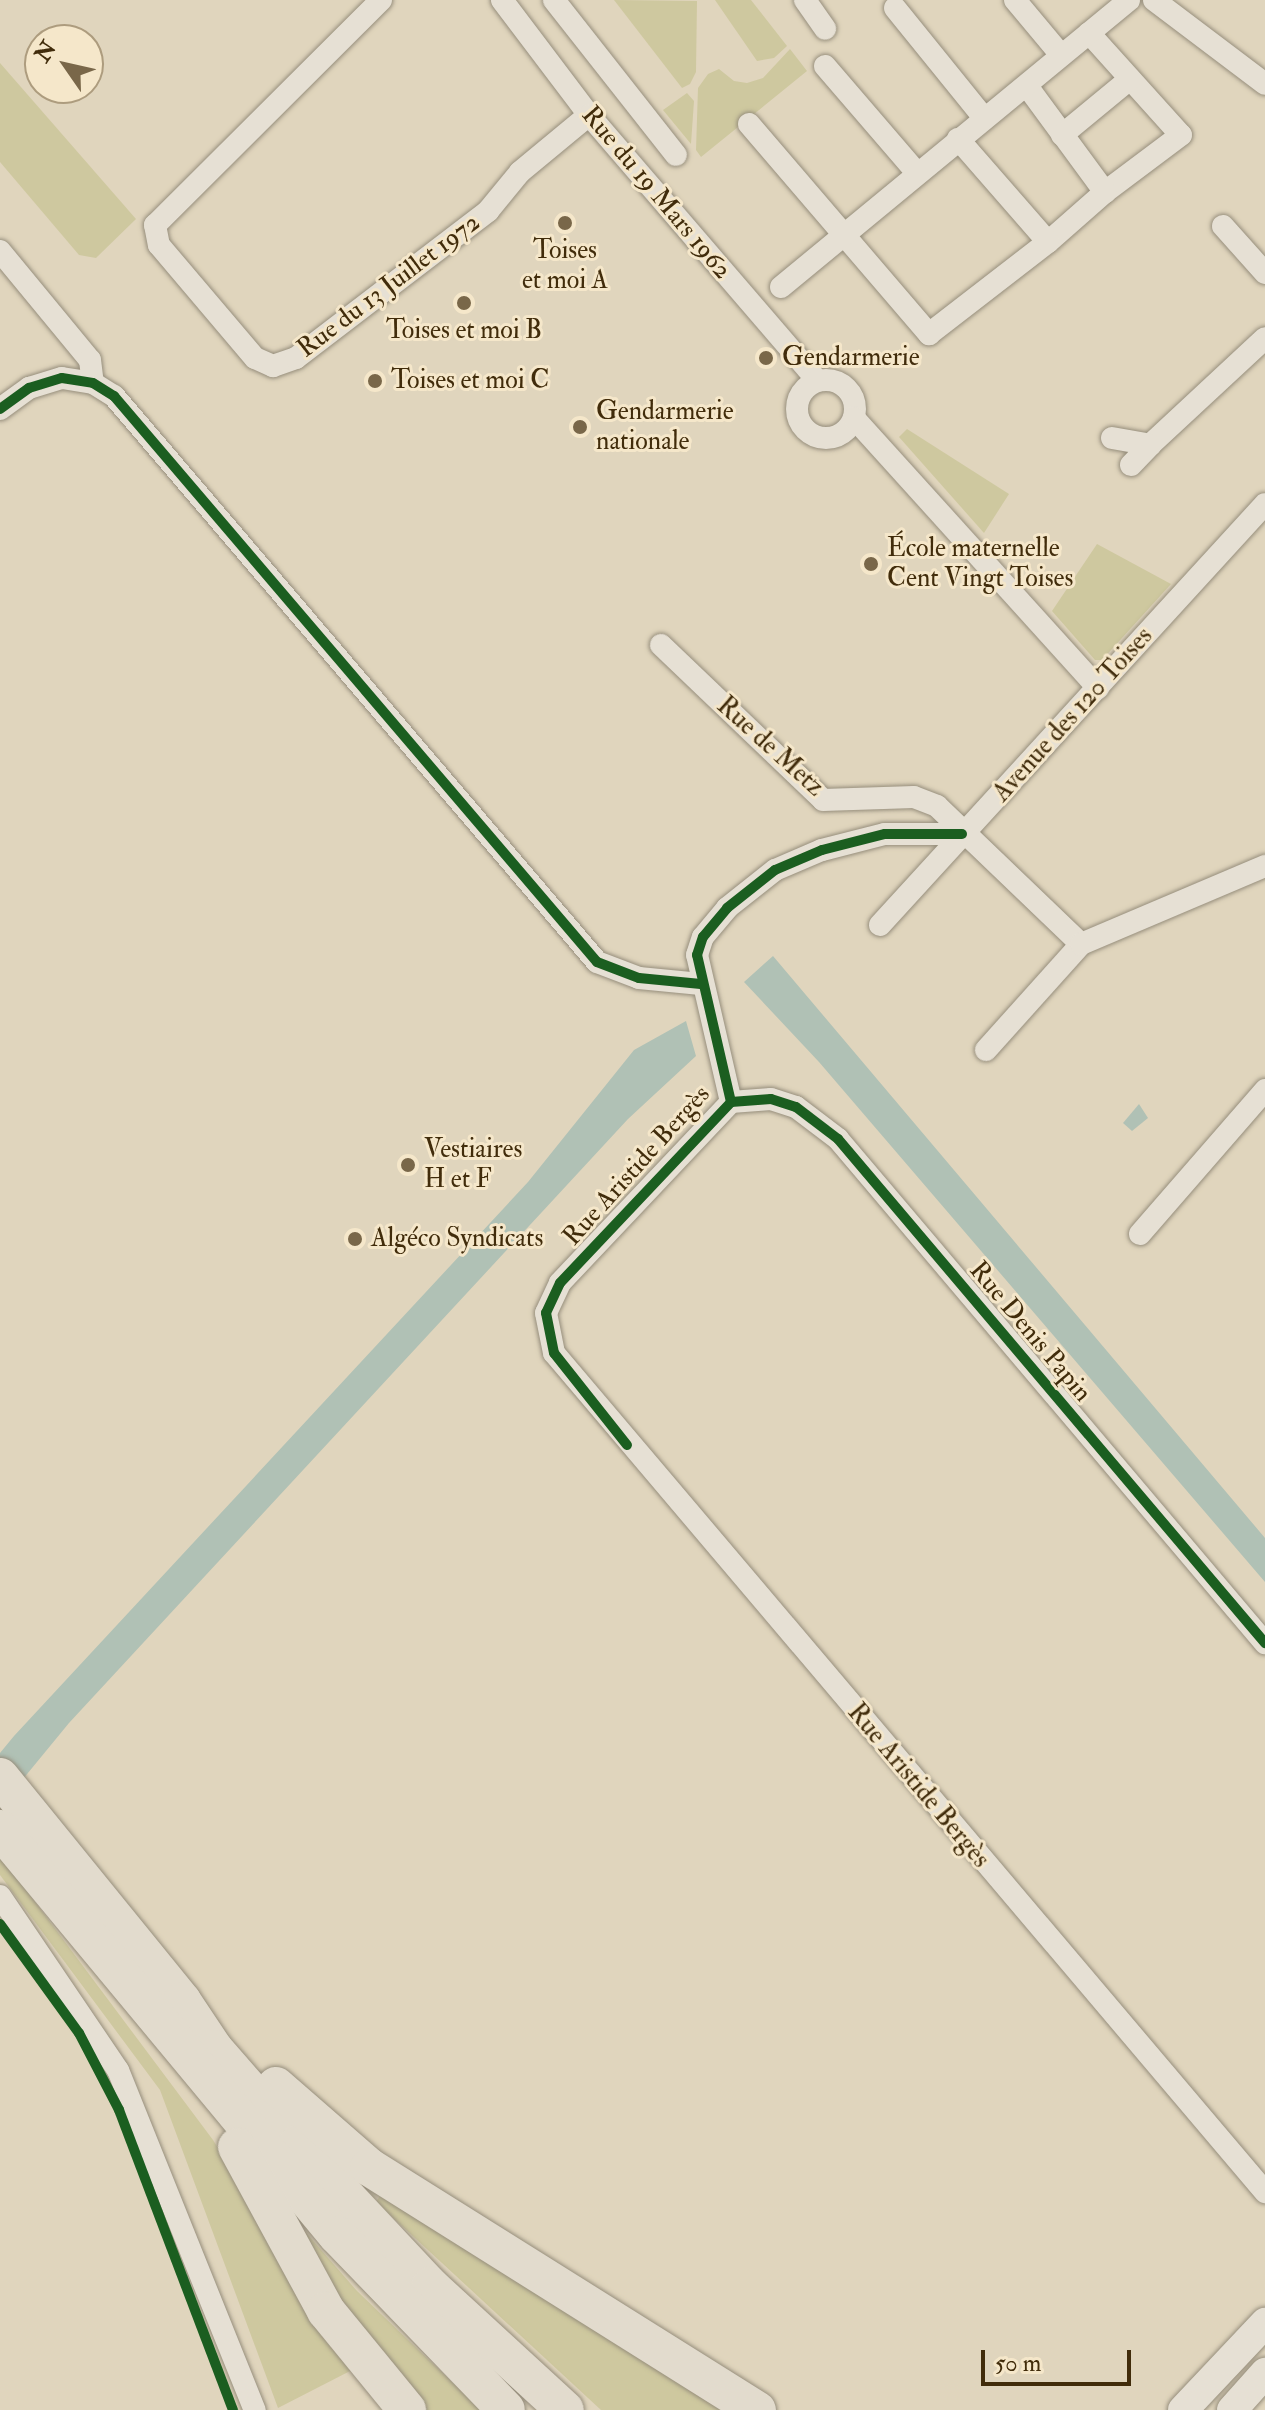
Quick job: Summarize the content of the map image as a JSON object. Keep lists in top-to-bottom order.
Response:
{
  "streets": {
    "street": [
      "Rue du 19 Mars 1962",
      "Rue du 13 Juillet 1972",
      "Avenue des 120 Toises",
      "Rue de Metz",
      "Rue Aristide Bergès",
      "Rue Denis Papin"
    ]
  },
  "crossings": [
    ["Rue du 19 Mars 1962", "Rue du 13 Juillet 1972"],
    ["Rue du 19 Mars 1962", "Avenue des 120 Toises"],
    ["Avenue des 120 Toises", "Rue de Metz"],
    ["Avenue des 120 Toises", "Rue Aristide Bergès"],
    ["Rue de Metz", "Rue Aristide Bergès"],
    ["Rue Aristide Bergès", "Rue Denis Papin"]
  ],
  "places": [
    "Toises et moi A",
    "Toises et moi B",
    "Gendarmerie",
    "Toises et moi C",
    "Gendarmerie nationale",
    "École maternelle Cent Vingt Toises",
    "Vestiaires H et F",
    "Algéco Syndicats"
  ],
  "scale_bar": "50 m",
  "north": "top left"
}
